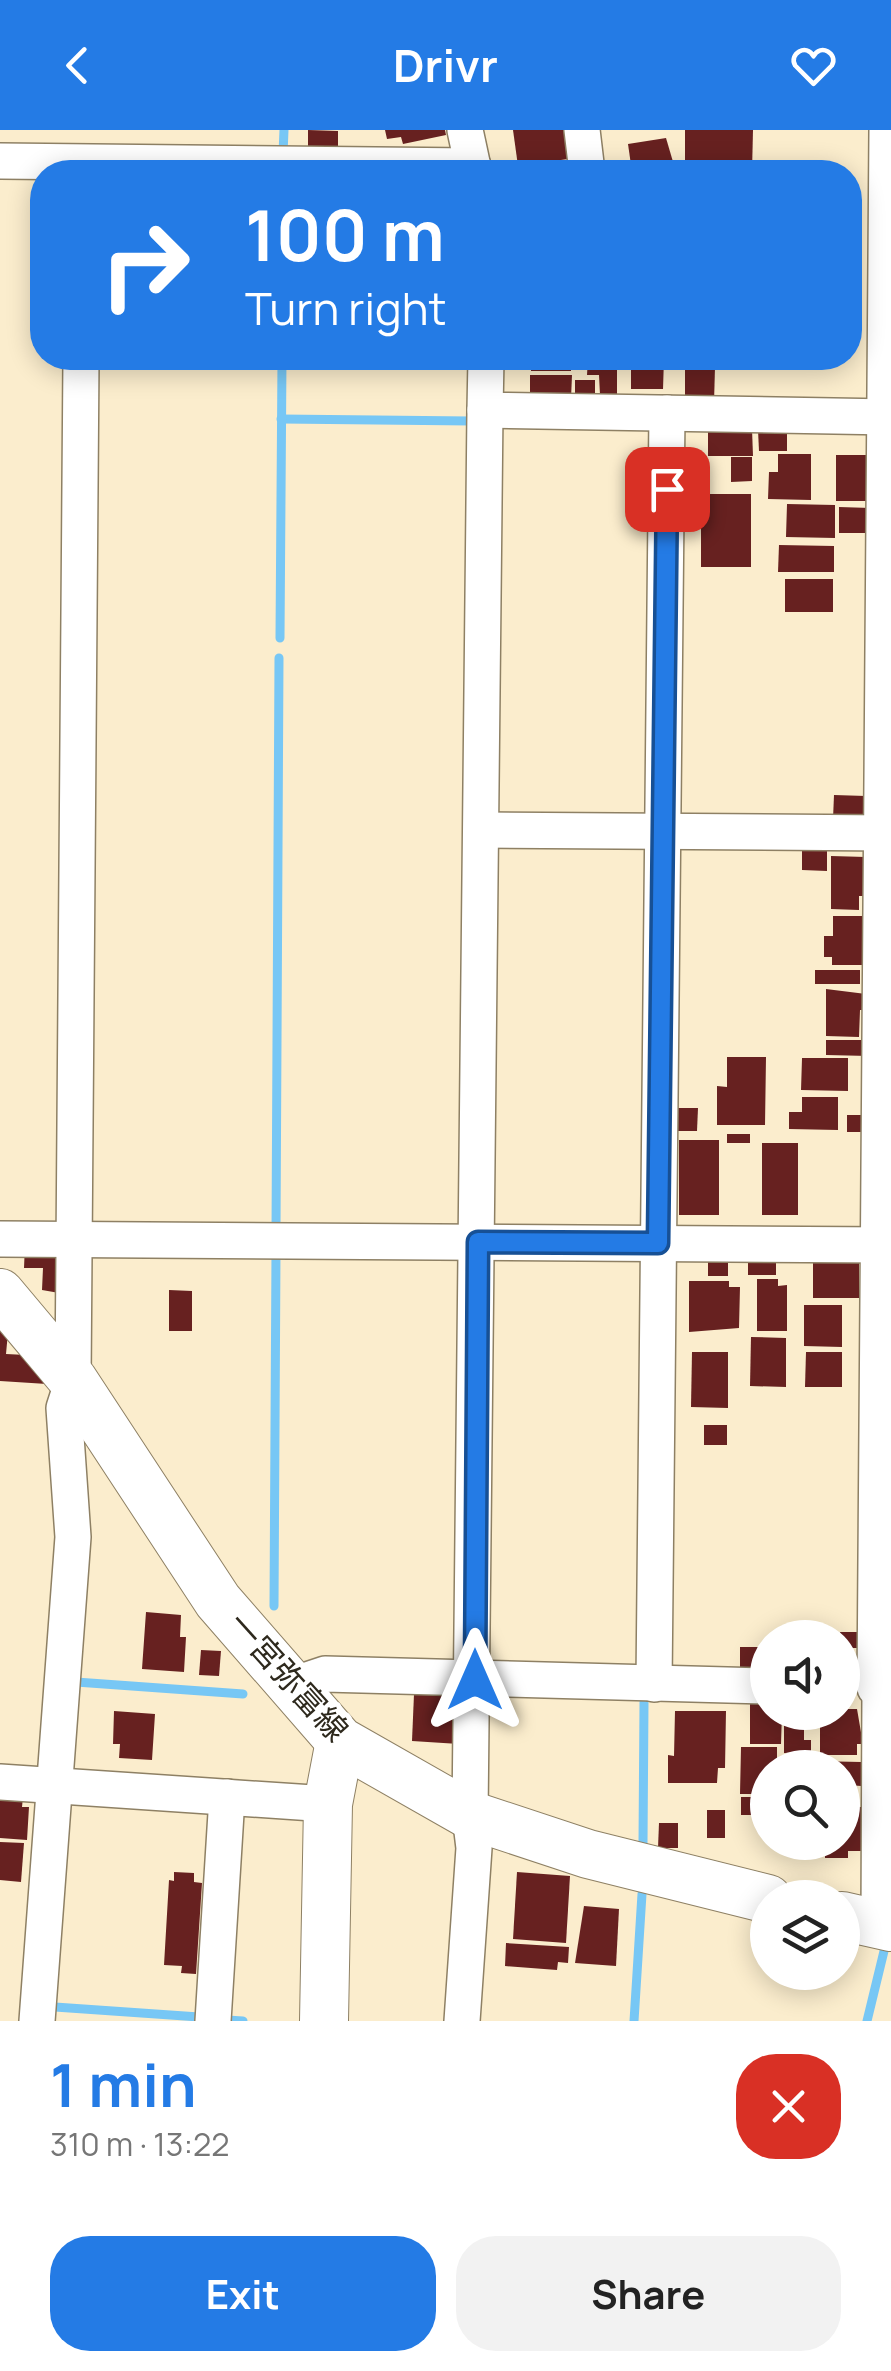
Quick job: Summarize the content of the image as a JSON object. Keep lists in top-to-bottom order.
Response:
{
  "streets": {
    "main road": ["一宮弥富線"]
  },
  "page": {
    "header": "Drivr",
    "turn": ["100 m", "Turn right"],
    "heading": ["1 min", "310 m · 13:22"],
    "buttons": ["Exit", "Share"]
  }
}
